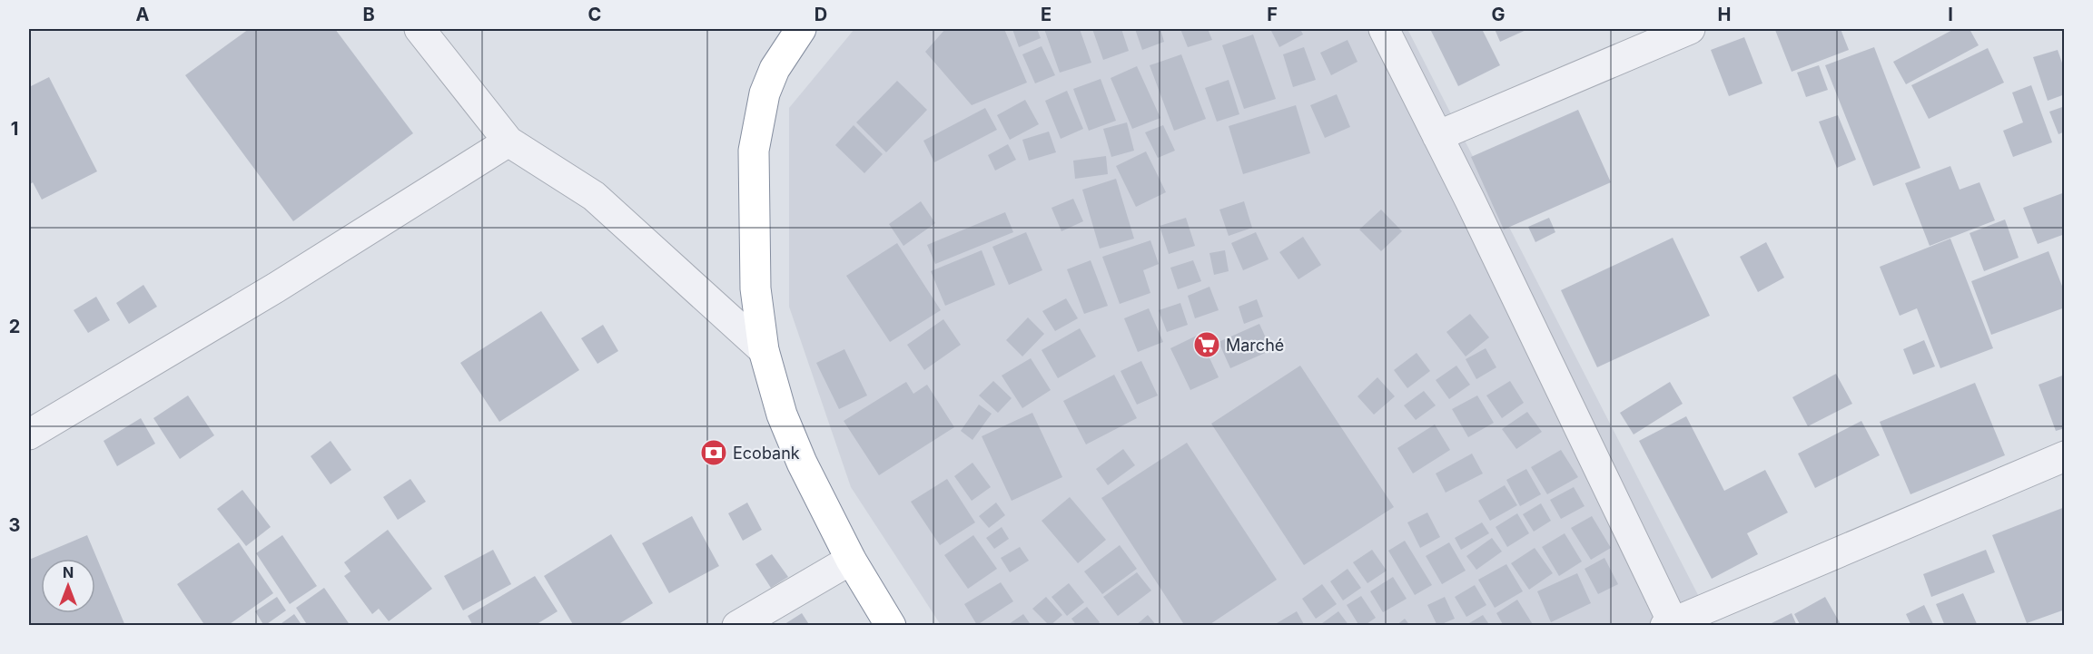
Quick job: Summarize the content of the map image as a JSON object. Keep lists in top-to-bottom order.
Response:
{
  "places": {
    "supermarket": ["Marché"],
    "bank": ["Ecobank"]
  },
  "north": "top",
  "grid": {
    "columns": [
      "A",
      "B",
      "C",
      "D",
      "E",
      "F",
      "G",
      "H",
      "I"
    ],
    "rows": ["1", "2", "3"]
  }
}
